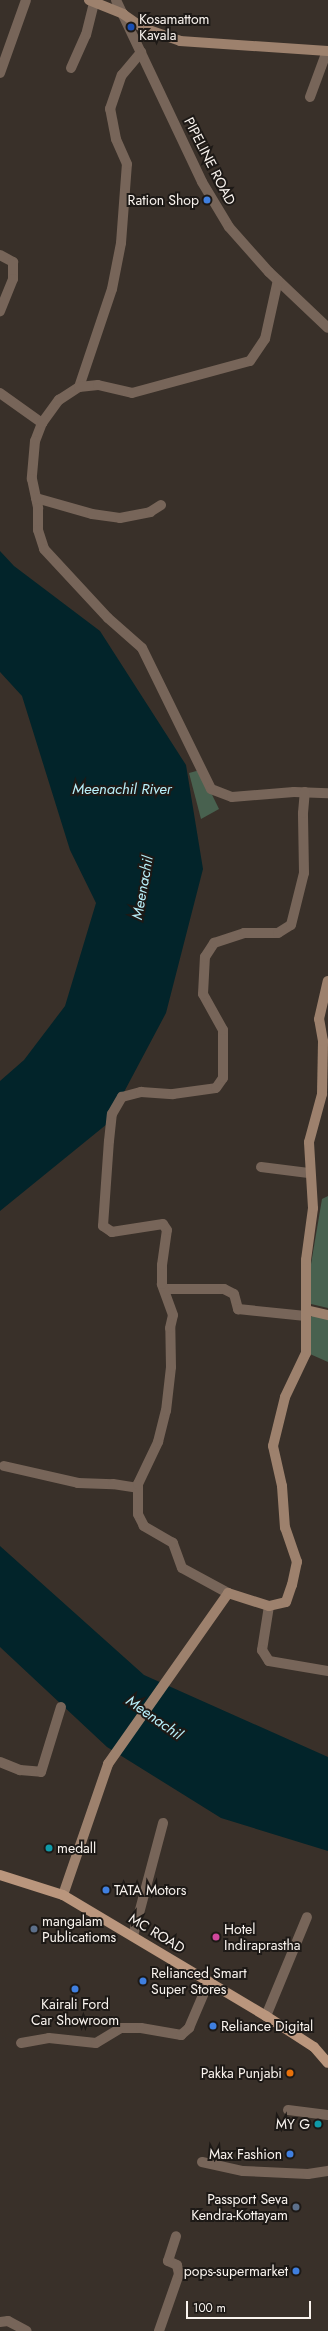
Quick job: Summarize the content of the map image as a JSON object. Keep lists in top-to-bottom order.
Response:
{
  "streets": {
    "main road": ["MC ROAD"],
    "street": ["PIPELINE ROAD"]
  },
  "water": ["Meenachil River", "Meenachil"],
  "places": [
    "Kosamattom Kavala",
    "Ration Shop",
    "medall",
    "TATA Motors",
    "mangalam Publicatioms",
    "Hotel Indiraprastha",
    "Relianced Smart Super Stores",
    "Kairali Ford Car Showroom",
    "Reliance Digital",
    "Pakka Punjabi",
    "MY G",
    "Max Fashion",
    "Passport Seva Kendra-Kottayam",
    "pops-supermarket"
  ],
  "scale_bar": "100 m"
}
